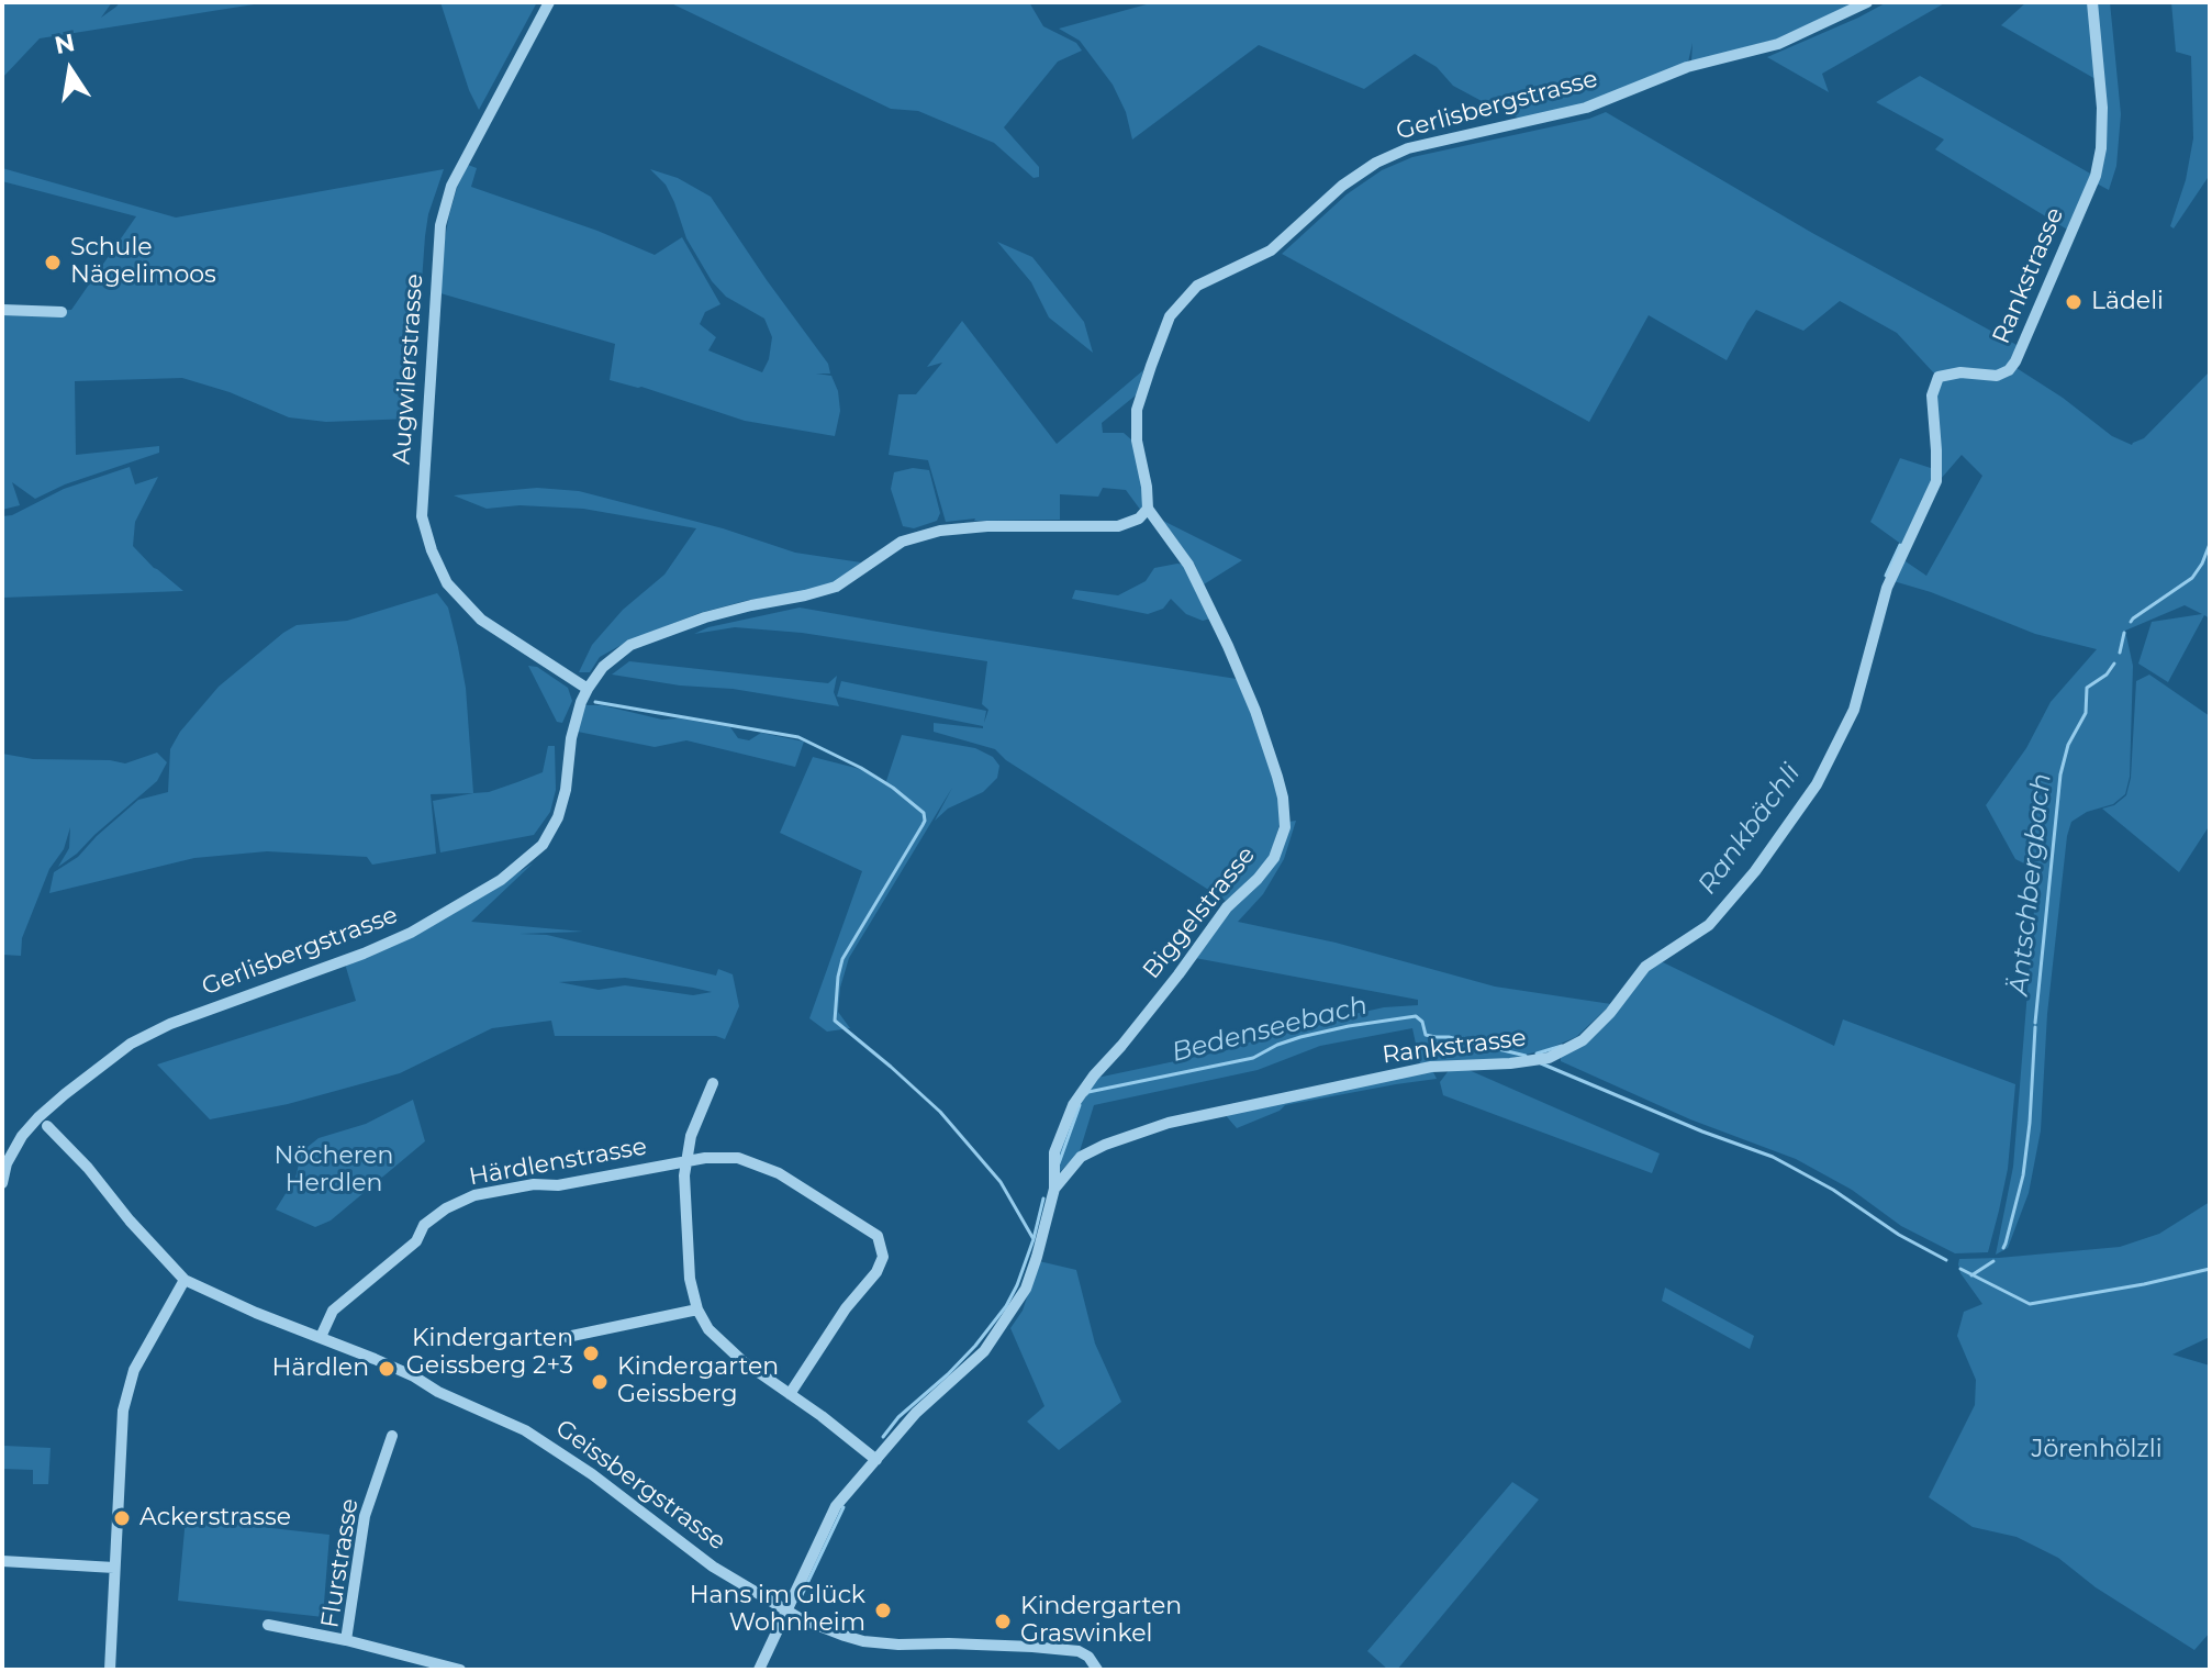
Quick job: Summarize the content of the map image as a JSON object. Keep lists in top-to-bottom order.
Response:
{
  "streets": {
    "street": [
      "Gerlisbergstrasse",
      "Rankstrasse",
      "Augwilerstrasse",
      "Biggelstrasse",
      "Härdlenstrasse",
      "Geissbergstrasse",
      "Flurstrasse"
    ]
  },
  "crossings": [
    ["Gerlisbergstrasse", "Augwilerstrasse"],
    ["Gerlisbergstrasse", "Biggelstrasse"],
    ["Rankstrasse", "Biggelstrasse"],
    ["Rankstrasse", "Geissbergstrasse"],
    ["Härdlenstrasse", "Geissbergstrasse"]
  ],
  "water": ["Rankbächli", "Äntschbergbach", "Bedenseebach"],
  "parks": ["Nöcheren Herdlen", "Jörenhölzli"],
  "places": [
    "Schule Nägelimoos",
    "Lädeli",
    "Kindergarten Geissberg 2+3",
    "Härdlen",
    "Kindergarten Geissberg",
    "Ackerstrasse",
    "Hans im Glück Wohnheim",
    "Kindergarten Graswinkel"
  ],
  "north": "top"
}
